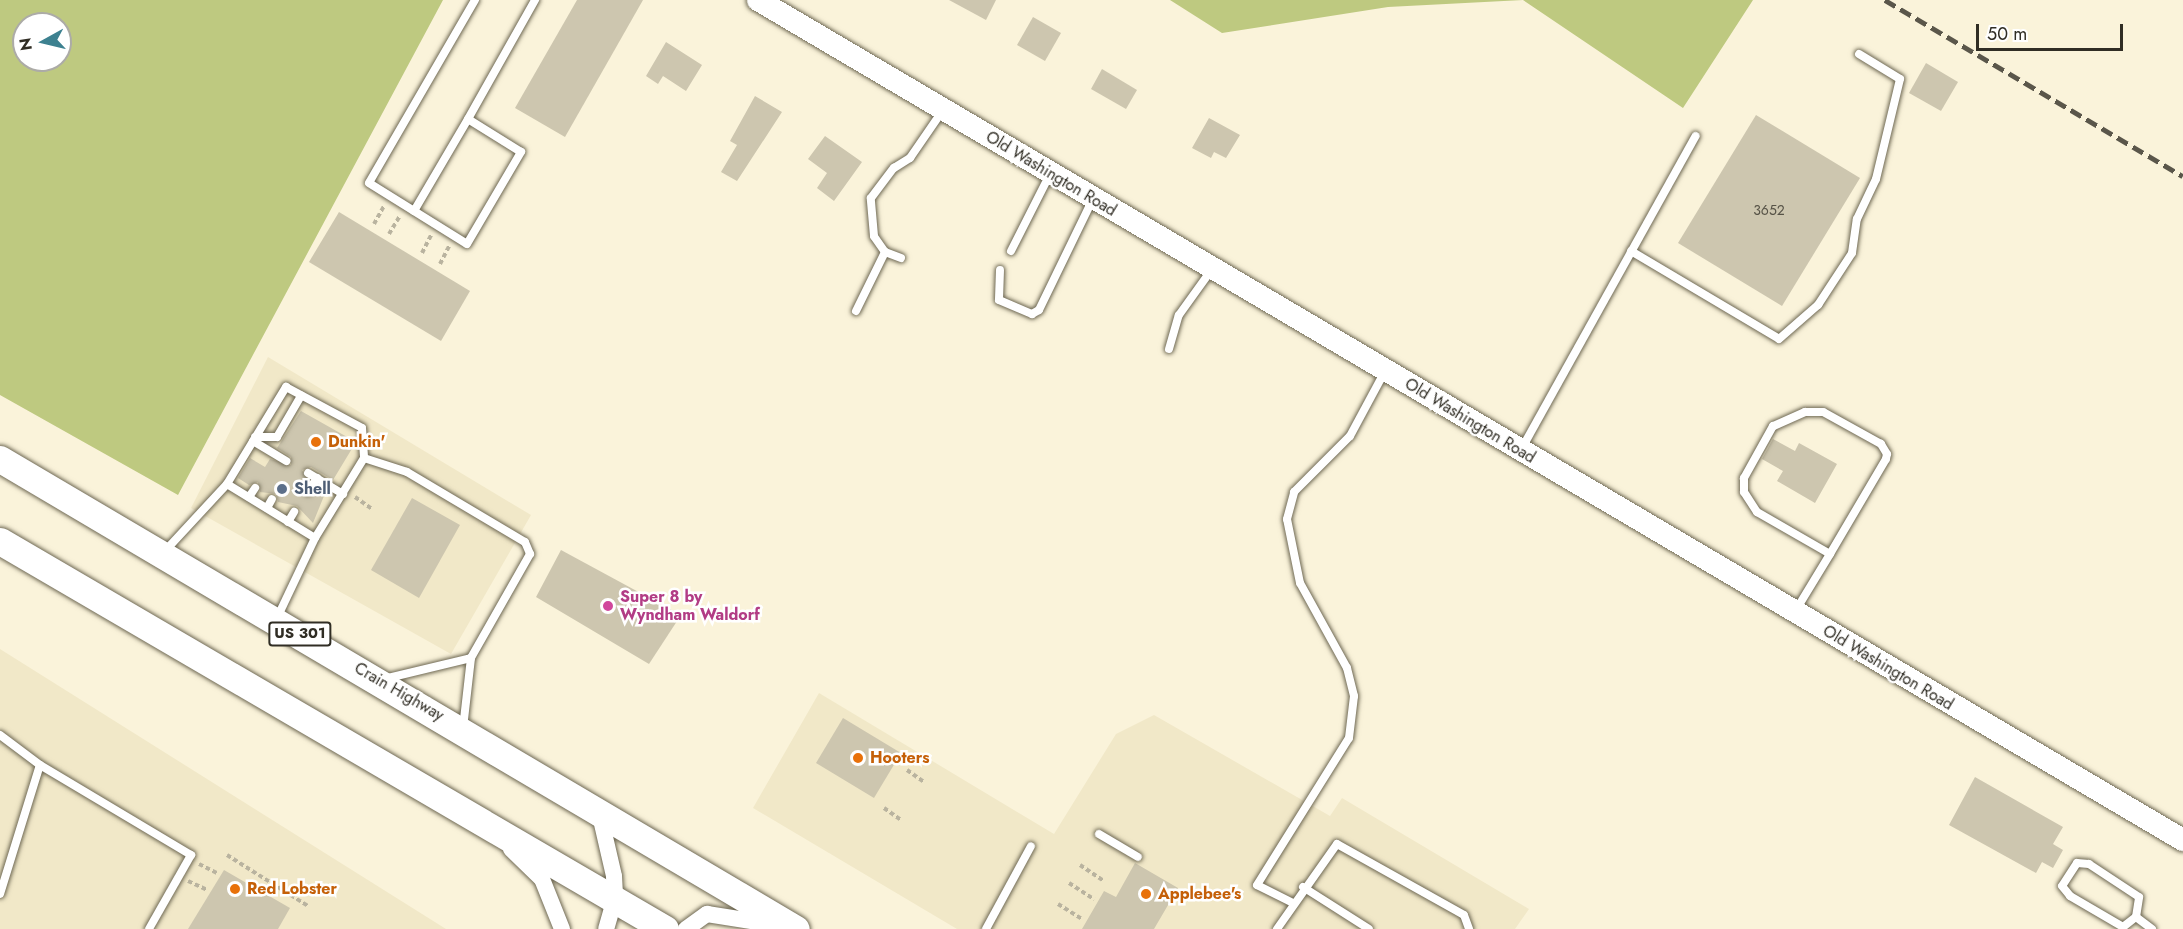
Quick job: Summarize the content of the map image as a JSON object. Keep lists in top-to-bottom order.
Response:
{
  "streets": {
    "highway": ["US 301", "Crain Highway"],
    "main road": ["Old Washington Road"]
  },
  "places": [
    "Dunkin'",
    "Shell",
    "Super 8 by Wyndham Waldorf",
    "Hooters",
    "Red Lobster",
    "Applebee's"
  ],
  "house_numbers": ["3652"],
  "scale_bar": "50 m",
  "north": "left"
}
